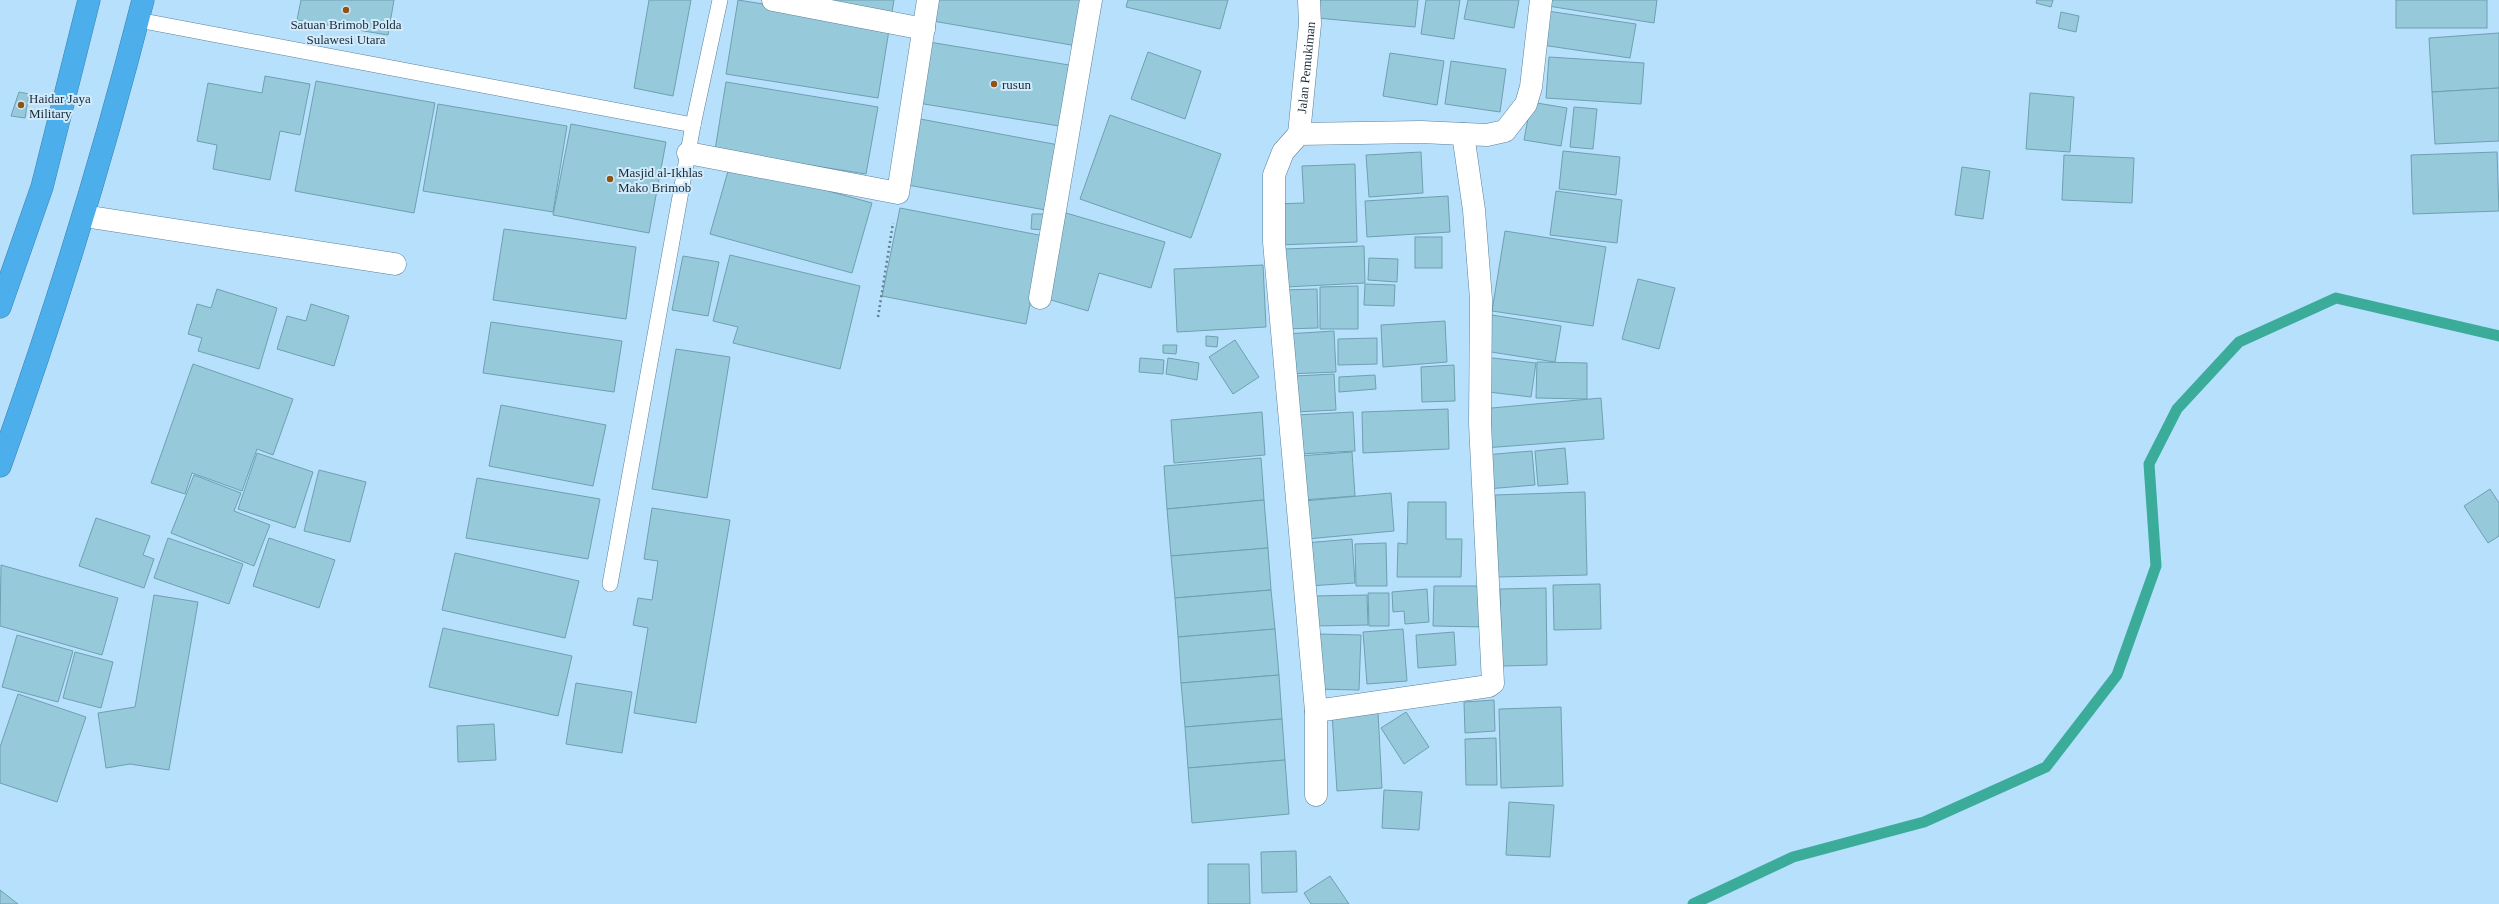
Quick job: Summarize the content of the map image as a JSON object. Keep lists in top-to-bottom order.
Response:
{
  "streets": {
    "street": ["Jalan Pemukiman"]
  },
  "places": [
    "Satuan Brimob Polda Sulawesi Utara",
    "rusun",
    "Haidar Jaya Military",
    "Masjid al-Ikhlas Mako Brimob"
  ]
}
